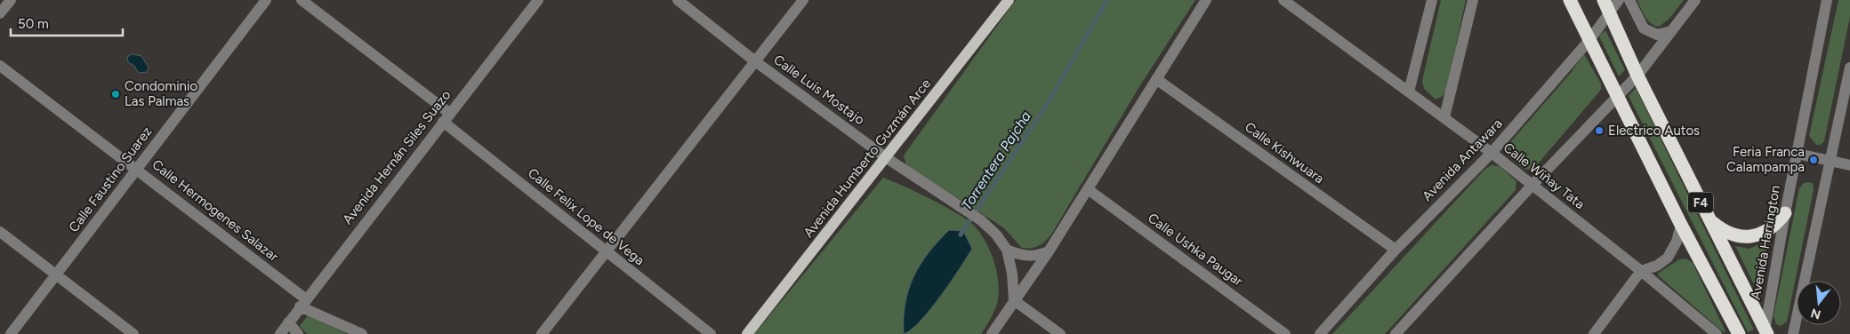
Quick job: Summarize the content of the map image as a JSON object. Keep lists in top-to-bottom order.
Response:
{
  "streets": {
    "highway": ["F4"],
    "main road": ["Avenida Humberto Guzmán Arce"],
    "street": [
      "Calle Luis Mostajo",
      "Calle Kishwuara",
      "Avenida Hernán Siles Suazo",
      "Avenida Antawara",
      "Calle Wiñay Tata",
      "Calle Faustino Suarez",
      "Calle Hermogenes Salazar",
      "Calle Felix Lope de Vega",
      "Avenida Harrington",
      "Calle Ushka Paugar"
    ]
  },
  "crossings": [
    ["Calle Luis Mostajo", "Avenida Humberto Guzmán Arce"],
    ["Calle Kishwuara", "Avenida Antawara"],
    ["Avenida Hernán Siles Suazo", "Calle Hermogenes Salazar"],
    ["Avenida Hernán Siles Suazo", "Calle Felix Lope de Vega"],
    ["Avenida Antawara", "Calle Wiñay Tata"],
    ["Avenida Antawara", "F4"],
    ["Calle Faustino Suarez", "Calle Hermogenes Salazar"],
    ["F4", "Avenida Harrington"]
  ],
  "water": ["Torrentera Pajcha"],
  "places": ["Condominio Las Palmas", "Electrico Autos", "Feria Franca Calampampa"],
  "scale_bar": "50 m",
  "north": "bottom"
}
